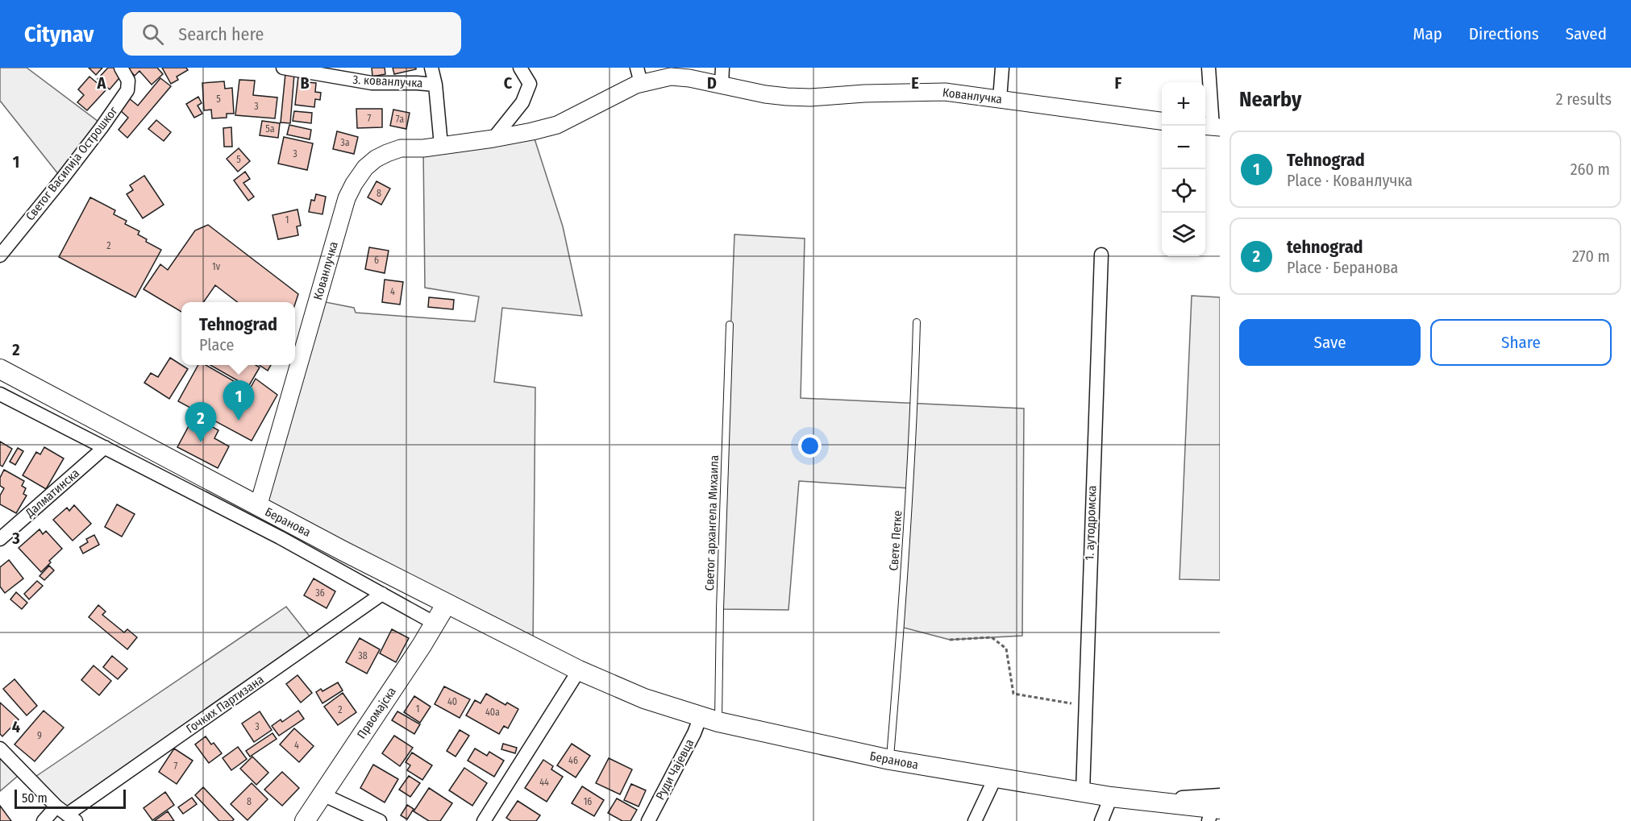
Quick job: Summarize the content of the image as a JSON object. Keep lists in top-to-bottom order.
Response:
{
  "streets": {
    "main road": ["Беранова", "Првомајска"],
    "street": [
      "3. кованлучка",
      "Кованлучка",
      "Светог Василија Острошког",
      "Далматинска",
      "1. аутодромска",
      "Гочких Партизана",
      "Руди Чајевца"
    ],
    "lane": ["Светог архангела Михаила", "Свете Петке"]
  },
  "crossings": [
    ["Кованлучка", "Беранова"],
    ["Далматинска", "Беранова"],
    ["Беранова", "Светог архангела Михаила"],
    ["Беранова", "1. аутодромска"],
    ["Беранова", "Свете Петке"],
    ["Беранова", "Гочких Партизана"],
    ["Беранова", "Првомајска"],
    ["Беранова", "Руди Чајевца"],
    ["Светог архангела Михаила", "Руди Чајевца"]
  ],
  "house_numbers": [
    "5",
    "3",
    "7",
    "7a",
    "5a",
    "3a",
    "3",
    "5",
    "8",
    "1",
    "2",
    "6",
    "1v",
    "4",
    "36",
    "38",
    "40",
    "1",
    "2",
    "40a",
    "3",
    "9",
    "4",
    "46",
    "7",
    "44",
    "8",
    "16"
  ],
  "scale_bar": "50 m",
  "page": {
    "header": "Citynav",
    "search": "Search here",
    "nav": ["Map", "Directions", "Saved"],
    "heading": ["Nearby", "2 results"],
    "map_buttons": ["+", "−"],
    "list": [
      {
        "mark": "1",
        "name": "Tehnograd",
        "note": "Place · Кованлучка",
        "value": "260 m"
      },
      {
        "mark": "2",
        "name": "tehnograd",
        "note": "Place · Беранова",
        "value": "270 m"
      }
    ],
    "popup": ["Tehnograd", "Place"],
    "buttons": ["Save", "Share"],
    "pins": ["1", "2"],
    "scale": "50 m"
  },
  "grid": {
    "columns": [
      "A",
      "B",
      "C",
      "D",
      "E",
      "F"
    ],
    "rows": [
      "1",
      "2",
      "3",
      "4"
    ]
  }
}
